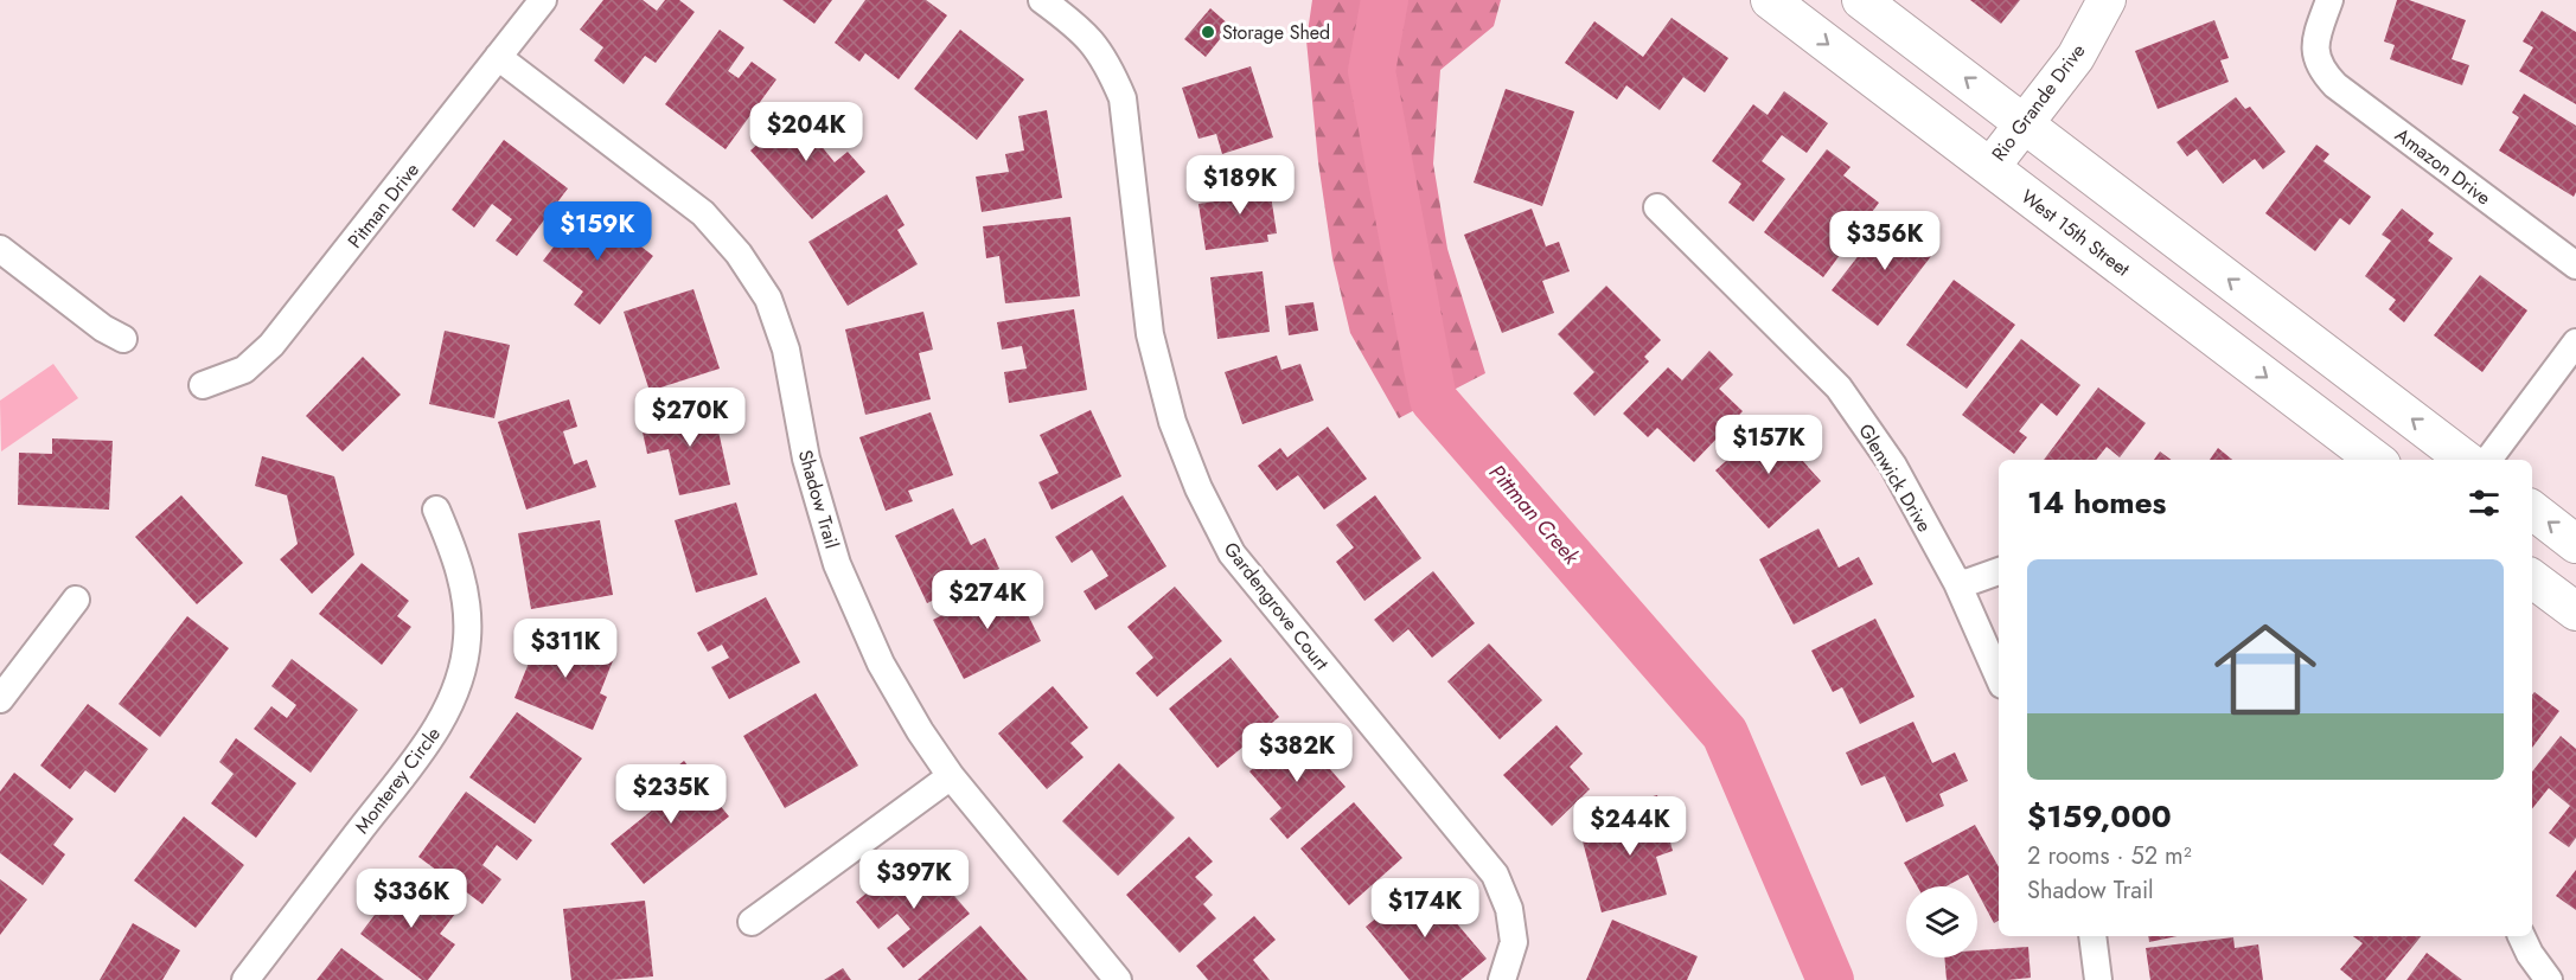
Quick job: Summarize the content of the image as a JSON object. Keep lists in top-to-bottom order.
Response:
{
  "streets": {
    "main road": ["Rio Grande Drive", "West 15th Street"],
    "street": [
      "Amazon Drive",
      "Pitman Drive",
      "Glenwick Drive",
      "Shadow Trail",
      "Gardengrove Court",
      "Monterey Circle"
    ]
  },
  "crossings": [
    ["Rio Grande Drive", "West 15th Street"],
    ["Pitman Drive", "Shadow Trail"]
  ],
  "water": ["Pittman Creek"],
  "places": ["Storage Shed"],
  "page": {
    "price": [
      "$204K",
      "$189K",
      "$159K",
      "$356K",
      "$270K",
      "$157K",
      "$274K",
      "$311K",
      "$382K",
      "$235K",
      "$244K",
      "$397K",
      "$336K",
      "$174K"
    ],
    "heading": "14 homes",
    "list": [
      {
        "name": "$159,000",
        "note": "2 rooms · 52 m² · Shadow Trail"
      }
    ]
  }
}
